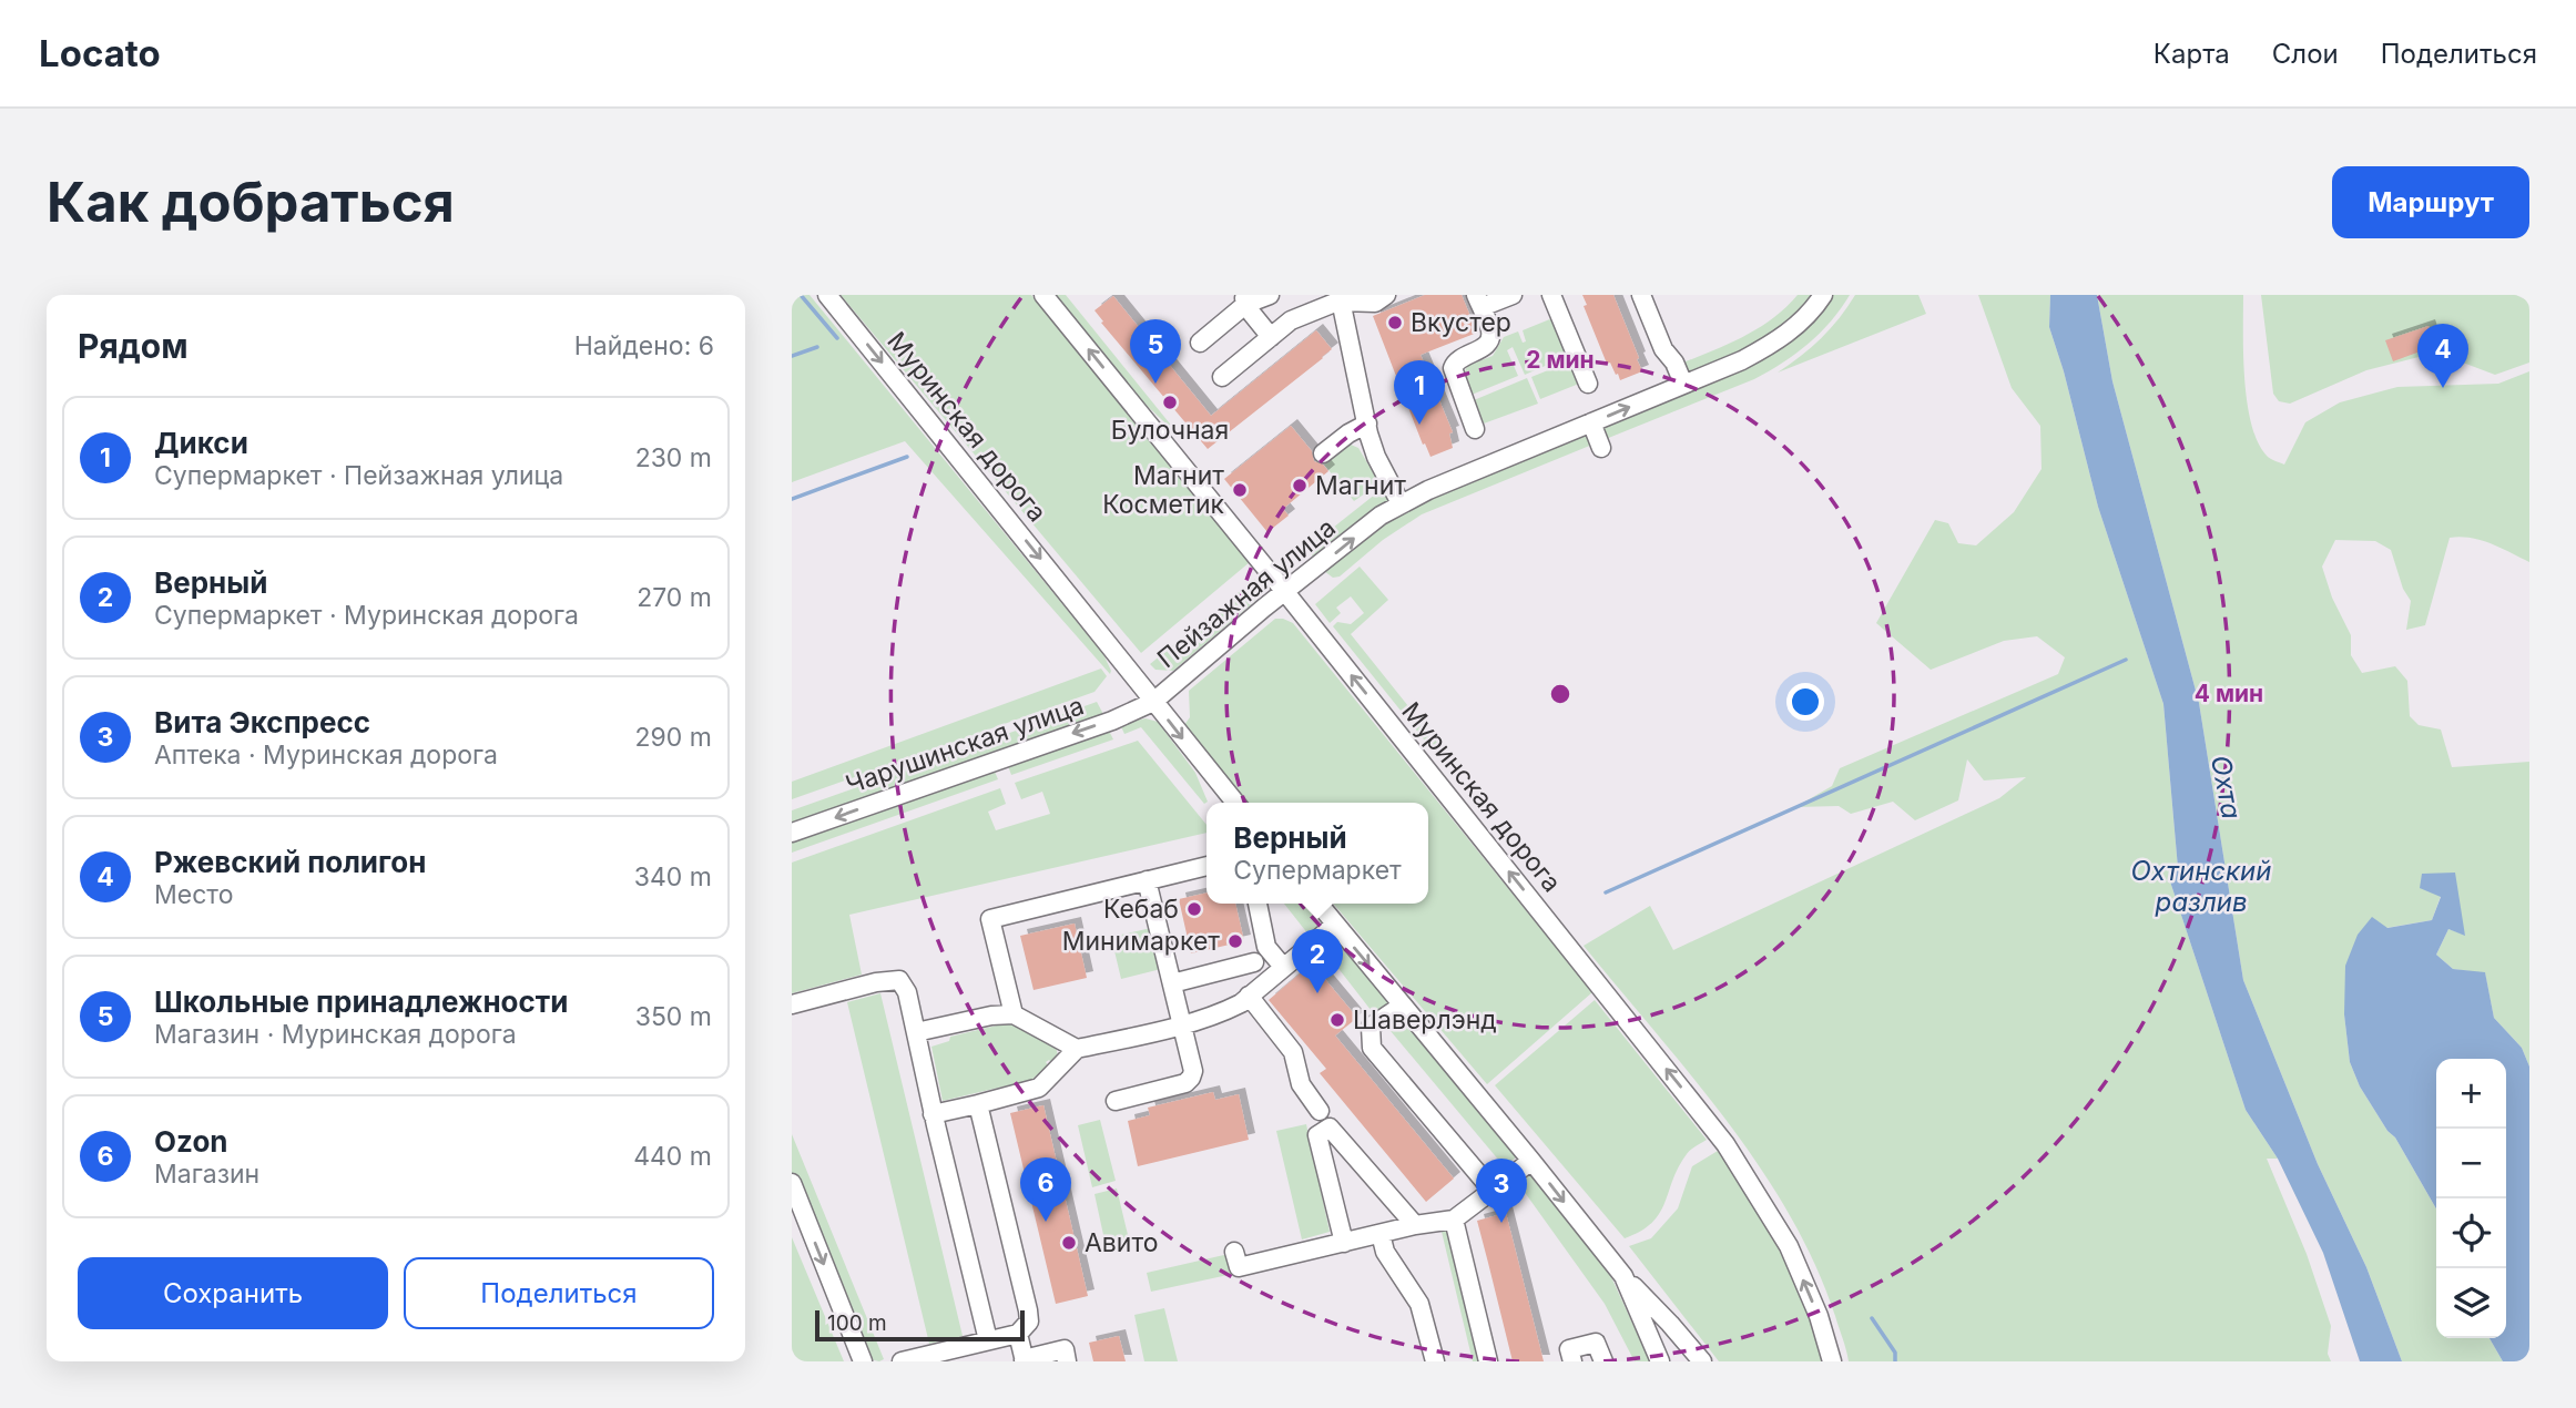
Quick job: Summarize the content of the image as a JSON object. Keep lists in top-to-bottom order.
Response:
{
  "streets": {
    "street": ["Муринская дорога", "Пейзажная улица", "Чарушинская улица"]
  },
  "crossings": [
    ["Муринская дорога", "Пейзажная улица"],
    ["Муринская дорога", "Чарушинская улица"],
    ["Пейзажная улица", "Чарушинская улица"]
  ],
  "one_way": ["Чарушинская улица"],
  "water": ["Охта", "Охтинский разлив"],
  "places": [
    "Вкустер",
    "Булочная",
    "Магнит",
    "Магнит Косметик",
    "Кебаб",
    "Минимаркет",
    "Шаверлэнд",
    "Авито"
  ],
  "scale_bar": "100 m",
  "page": {
    "header": "Locato",
    "nav": ["Карта", "Слои", "Поделиться"],
    "buttons": [
      "Маршрут",
      ["Сохранить", "Поделиться"]
    ],
    "title": "Как добраться",
    "heading": ["Рядом", "Найдено: 6"],
    "pins": [
      "5",
      "4",
      "1",
      "2",
      "6",
      "3"
    ],
    "list": [
      {
        "mark": "1",
        "name": "Дикси",
        "note": "Супермаркет · Пейзажная улица",
        "value": "230 m"
      },
      {
        "mark": "2",
        "name": "Верный",
        "note": "Супермаркет · Муринская дорога",
        "value": "270 m"
      },
      {
        "mark": "3",
        "name": "Вита Экспресс",
        "note": "Аптека · Муринская дорога",
        "value": "290 m"
      },
      {
        "mark": "4",
        "name": "Ржевский полигон",
        "note": "Место",
        "value": "340 m"
      },
      {
        "mark": "5",
        "name": "Школьные принадлежности",
        "note": "Магазин · Муринская дорога",
        "value": "350 m"
      },
      {
        "mark": "6",
        "name": "Ozon",
        "note": "Магазин",
        "value": "440 m"
      }
    ],
    "popup": ["Верный", "Супермаркет"],
    "map_buttons": ["+", "−"],
    "scale": "100 m"
  },
  "rings": ["2 мин", "4 мин"]
}
